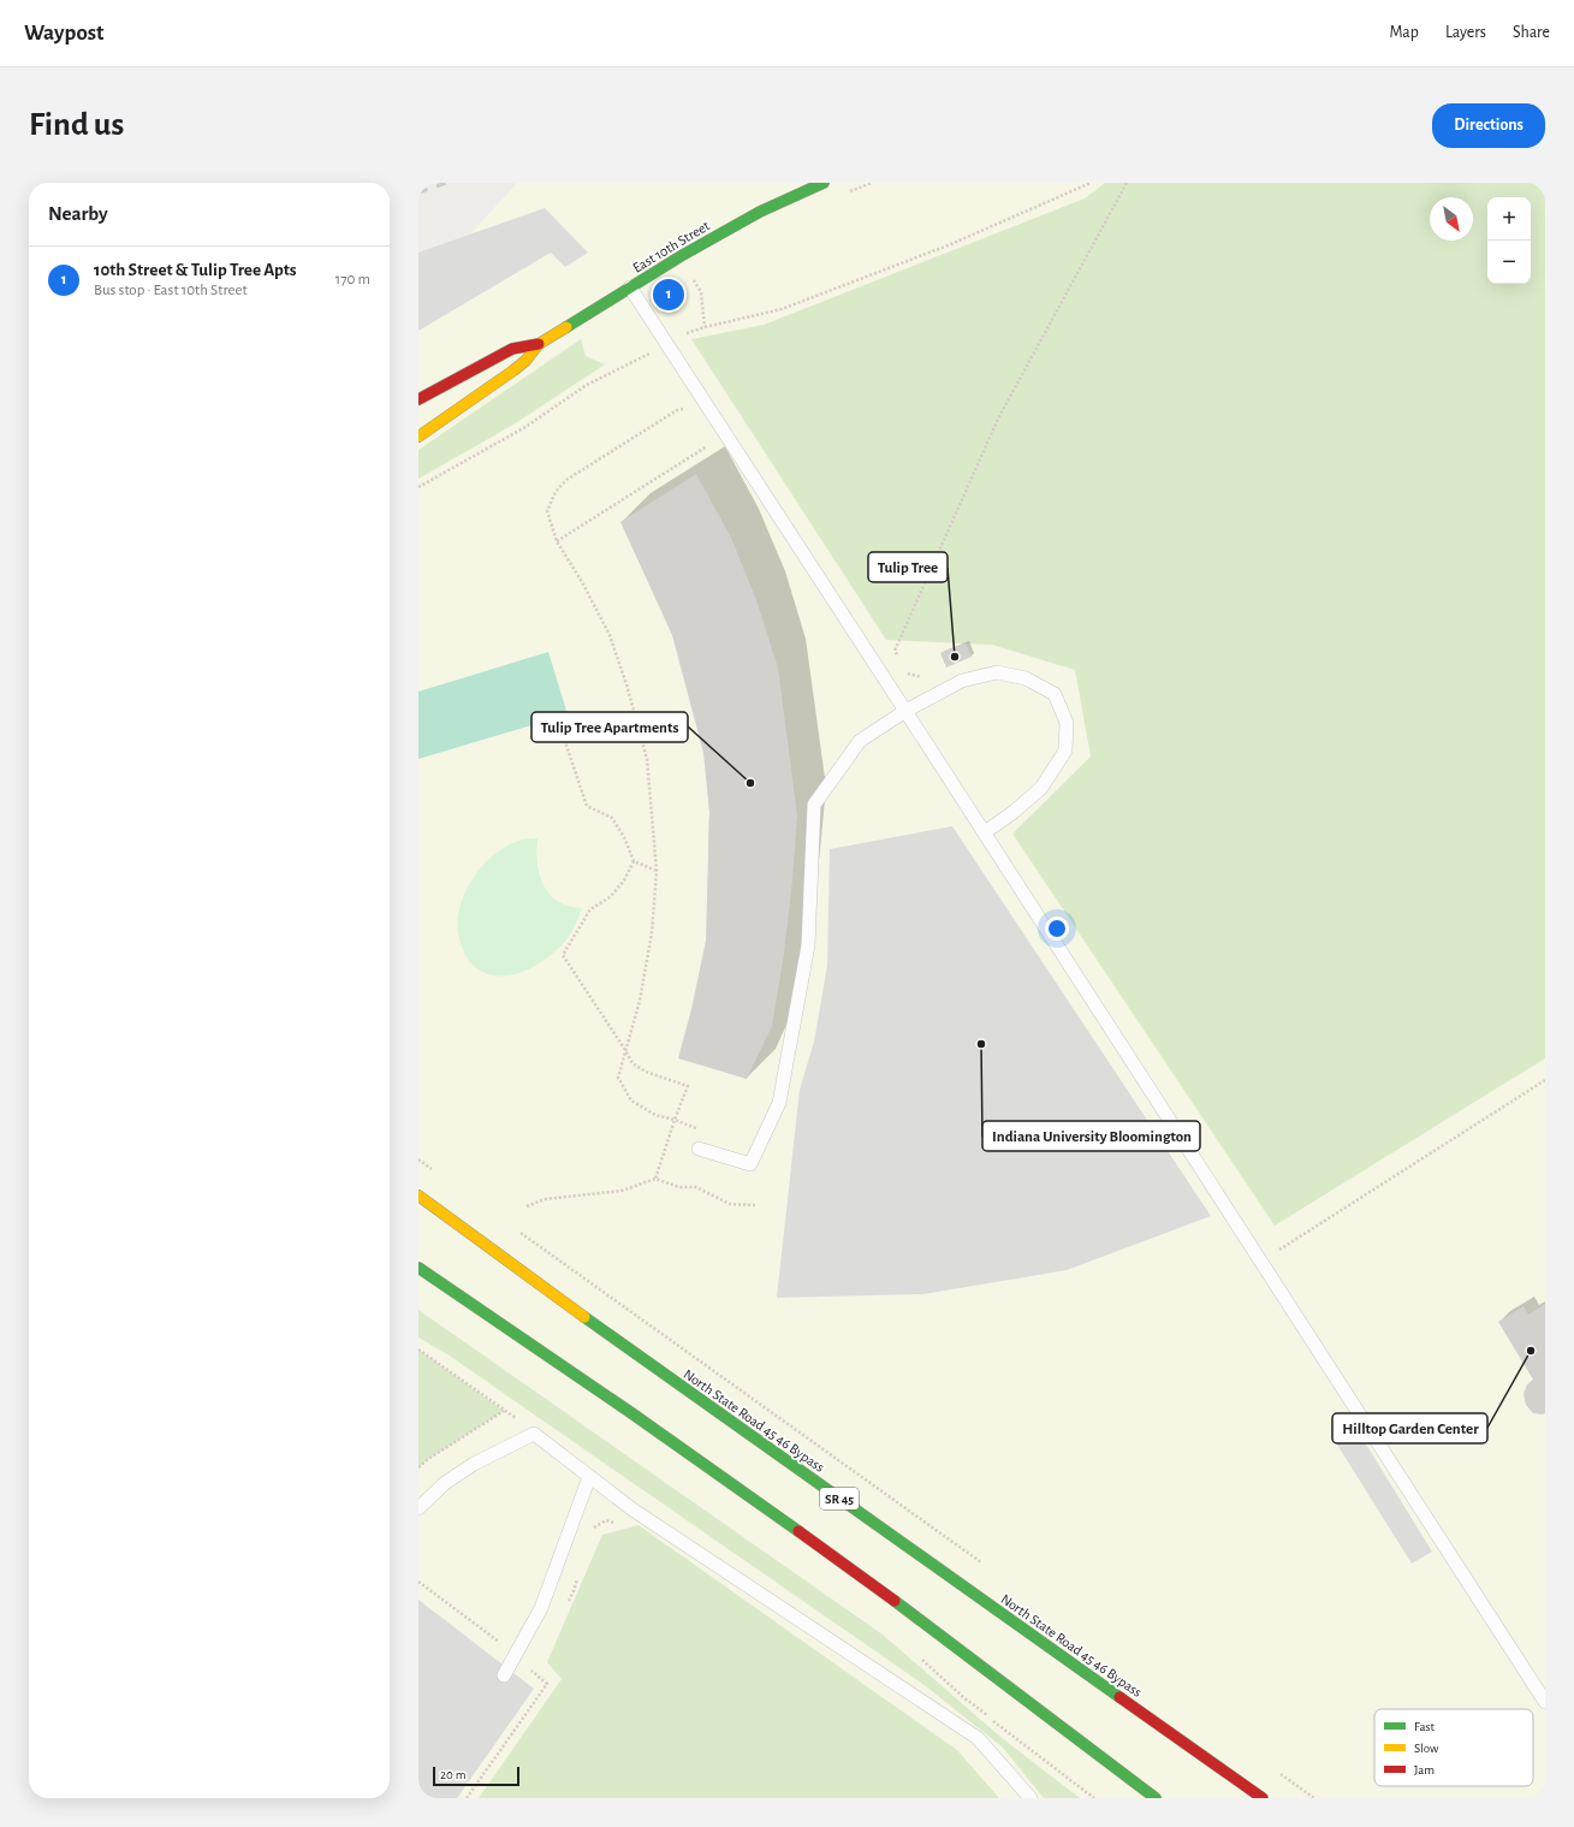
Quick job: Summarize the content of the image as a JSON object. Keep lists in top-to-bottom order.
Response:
{
  "streets": {
    "main road": ["East 10th Street", "North State Road 45 46 Bypass", "SR 45"]
  },
  "places": [
    "Tulip Tree",
    "Tulip Tree Apartments",
    "Indiana University Bloomington",
    "Hilltop Garden Center"
  ],
  "legend": ["Fast", "Slow", "Jam"],
  "scale_bar": "20 m",
  "north": "bottom right",
  "page": {
    "header": "Waypost",
    "nav": ["Map", "Layers", "Share"],
    "buttons": "Directions",
    "title": "Find us",
    "heading": "Nearby",
    "map_buttons": ["+", "−"],
    "list": [
      {
        "mark": "1",
        "name": "10th Street & Tulip Tree Apts",
        "note": "Bus stop · East 10th Street",
        "value": "170 m"
      }
    ],
    "pins": "1",
    "scale": "20 m"
  }
}
